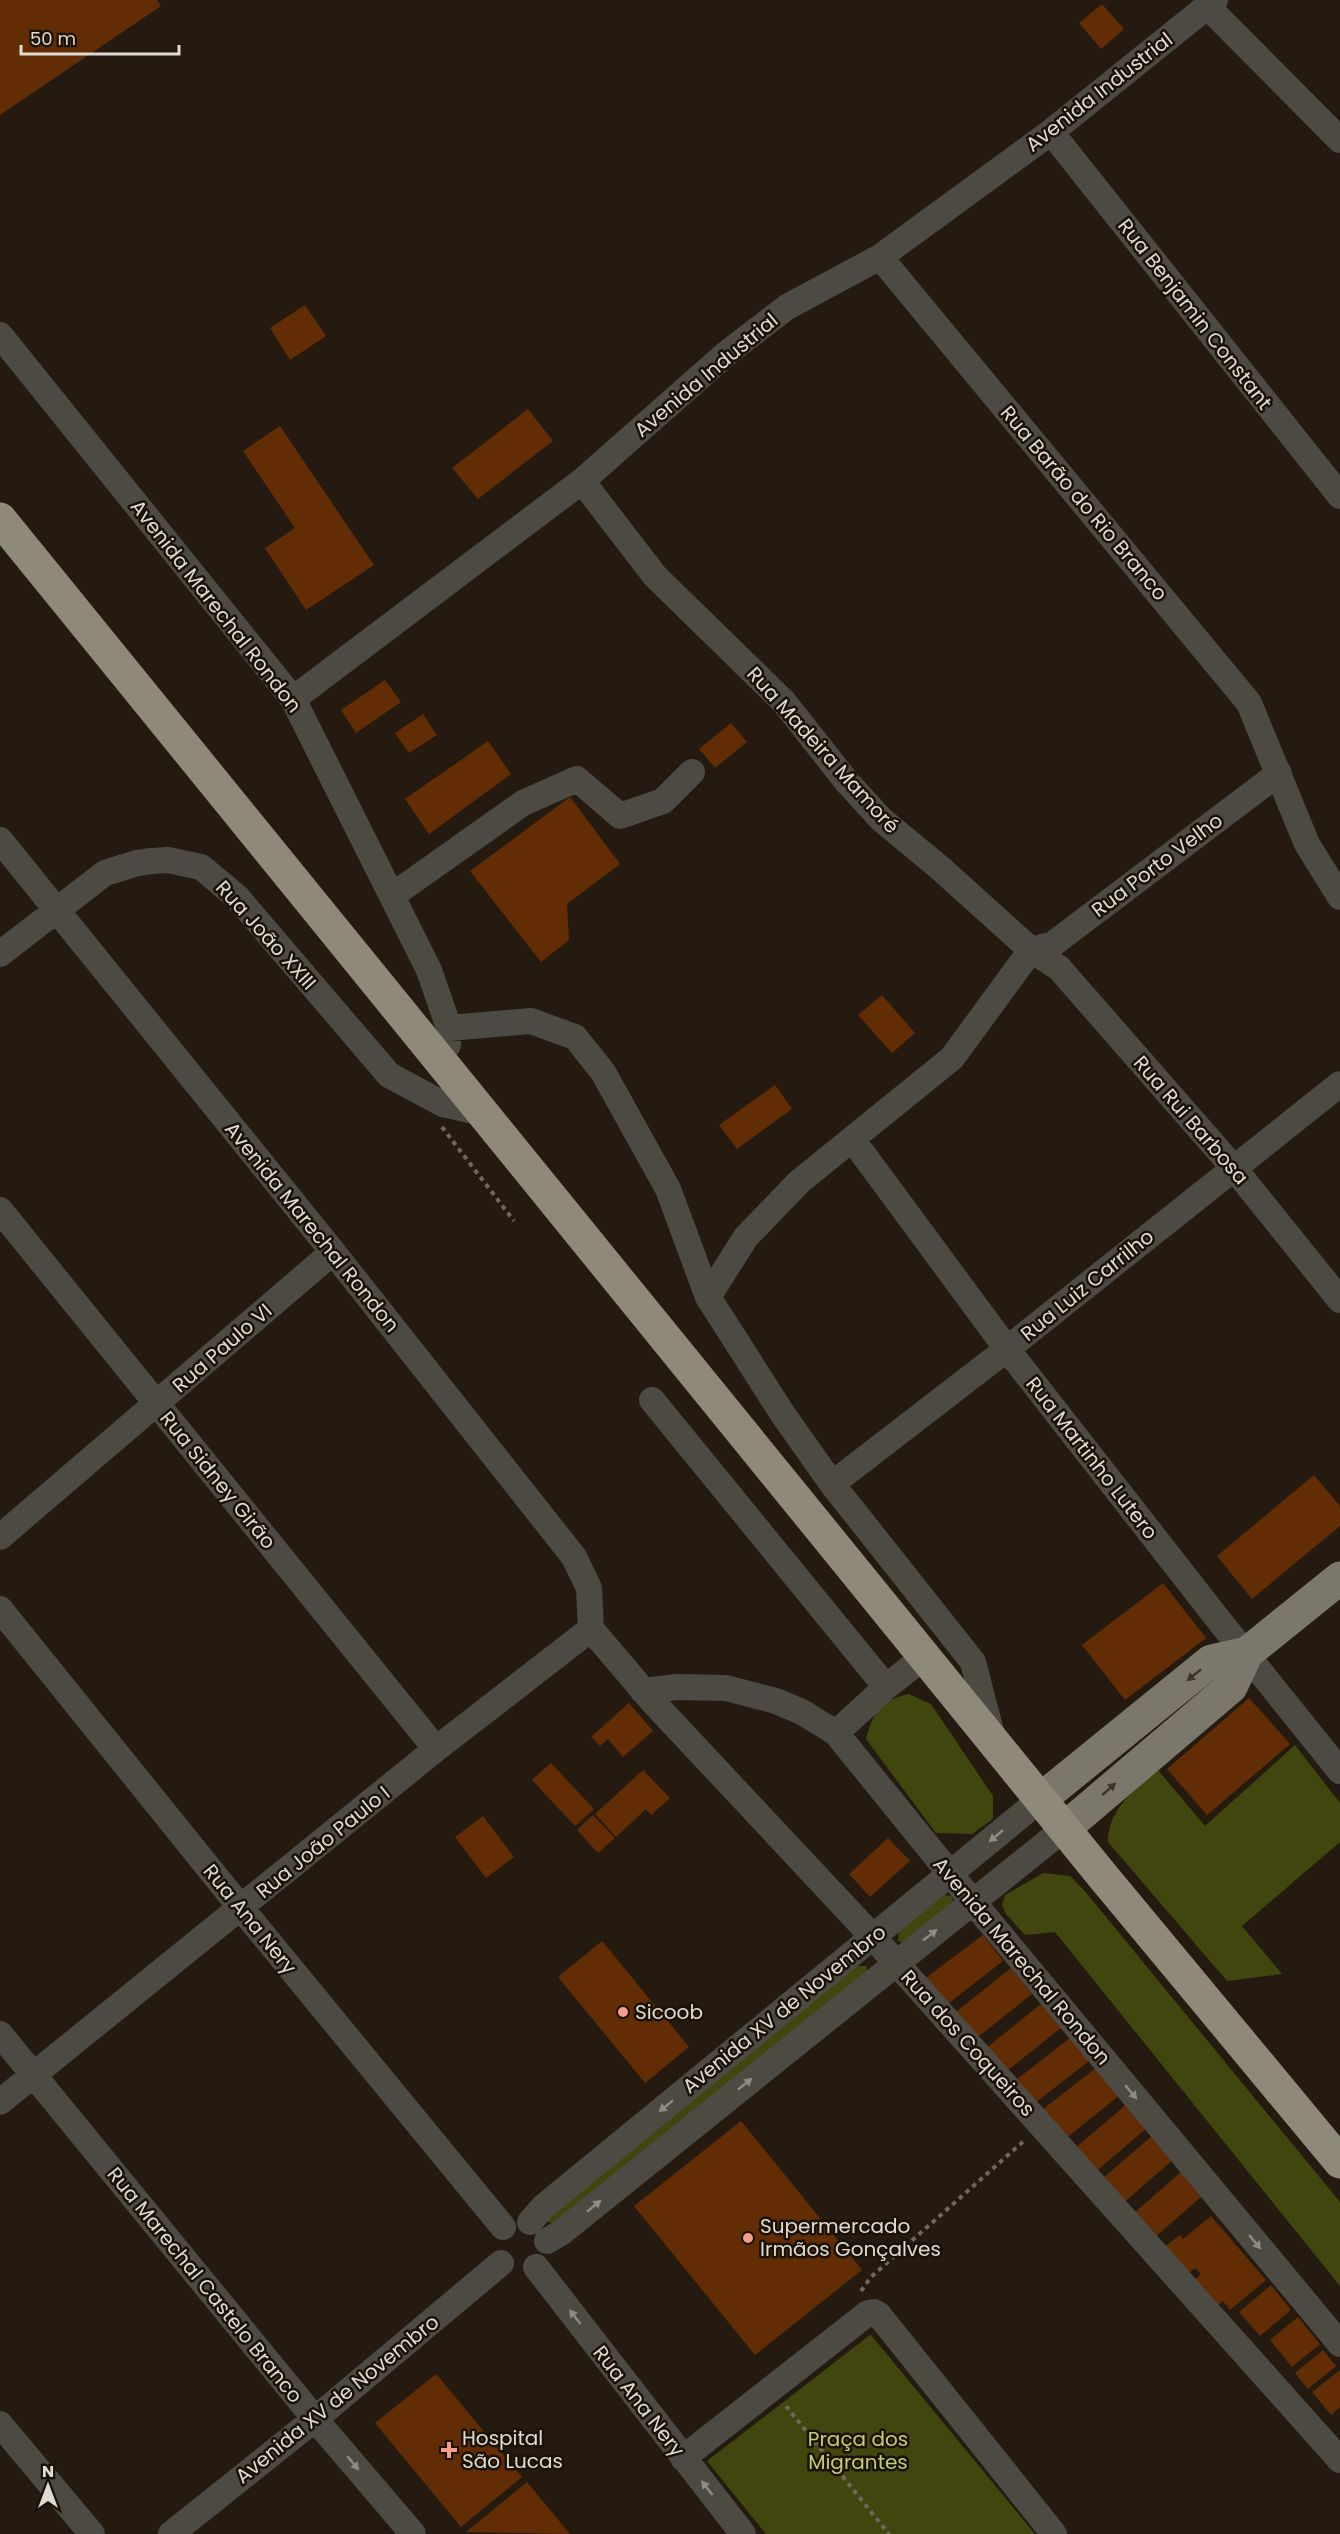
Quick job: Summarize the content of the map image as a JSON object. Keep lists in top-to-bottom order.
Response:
{
  "streets": {
    "street": [
      "Avenida Industrial",
      "Rua Benjamin Constant",
      "Rua Barão do Rio Branco",
      "Avenida Marechal Rondon",
      "Rua Madeira Mamoré",
      "Rua Porto Velho",
      "Rua João XXIII",
      "Rua Rui Barbosa",
      "Rua Luiz Carrilho",
      "Rua Paulo VI",
      "Rua Martinho Lutero",
      "Rua Sidney Girão",
      "Rua João Paulo I",
      "Rua Ana Nery",
      "Avenida XV de Novembro",
      "Rua dos Coqueiros",
      "Rua Marechal Castelo Branco"
    ]
  },
  "crossings": [
    ["Avenida Industrial", "Rua Benjamin Constant"],
    ["Avenida Industrial", "Rua Barão do Rio Branco"],
    ["Avenida Industrial", "Avenida Marechal Rondon"],
    ["Avenida Industrial", "Rua Madeira Mamoré"],
    ["Rua Barão do Rio Branco", "Rua Porto Velho"],
    ["Avenida Marechal Rondon", "Rua João XXIII"],
    ["Avenida Marechal Rondon", "Rua Paulo VI"],
    ["Avenida Marechal Rondon", "Rua João Paulo I"],
    ["Avenida Marechal Rondon", "Avenida XV de Novembro"],
    ["Avenida Marechal Rondon", "Rua dos Coqueiros"],
    ["Rua Madeira Mamoré", "Rua Porto Velho"],
    ["Rua Madeira Mamoré", "Rua Rui Barbosa"],
    ["Rua Porto Velho", "Rua Rui Barbosa"],
    ["Rua Rui Barbosa", "Rua Luiz Carrilho"],
    ["Rua Luiz Carrilho", "Rua Martinho Lutero"],
    ["Rua Paulo VI", "Rua Sidney Girão"],
    ["Rua Sidney Girão", "Rua João Paulo I"],
    ["Rua João Paulo I", "Rua Ana Nery"],
    ["Rua João Paulo I", "Rua dos Coqueiros"],
    ["Rua João Paulo I", "Rua Marechal Castelo Branco"],
    ["Rua Ana Nery", "Avenida XV de Novembro"],
    ["Avenida XV de Novembro", "Rua dos Coqueiros"],
    ["Avenida XV de Novembro", "Rua Marechal Castelo Branco"]
  ],
  "parks": ["Praça dos Migrantes"],
  "places": {
    "other": ["Sicoob", "Supermercado Irmãos Gonçalves"],
    "health": ["Hospital São Lucas"]
  },
  "scale_bar": "50 m",
  "north": "top"
}
